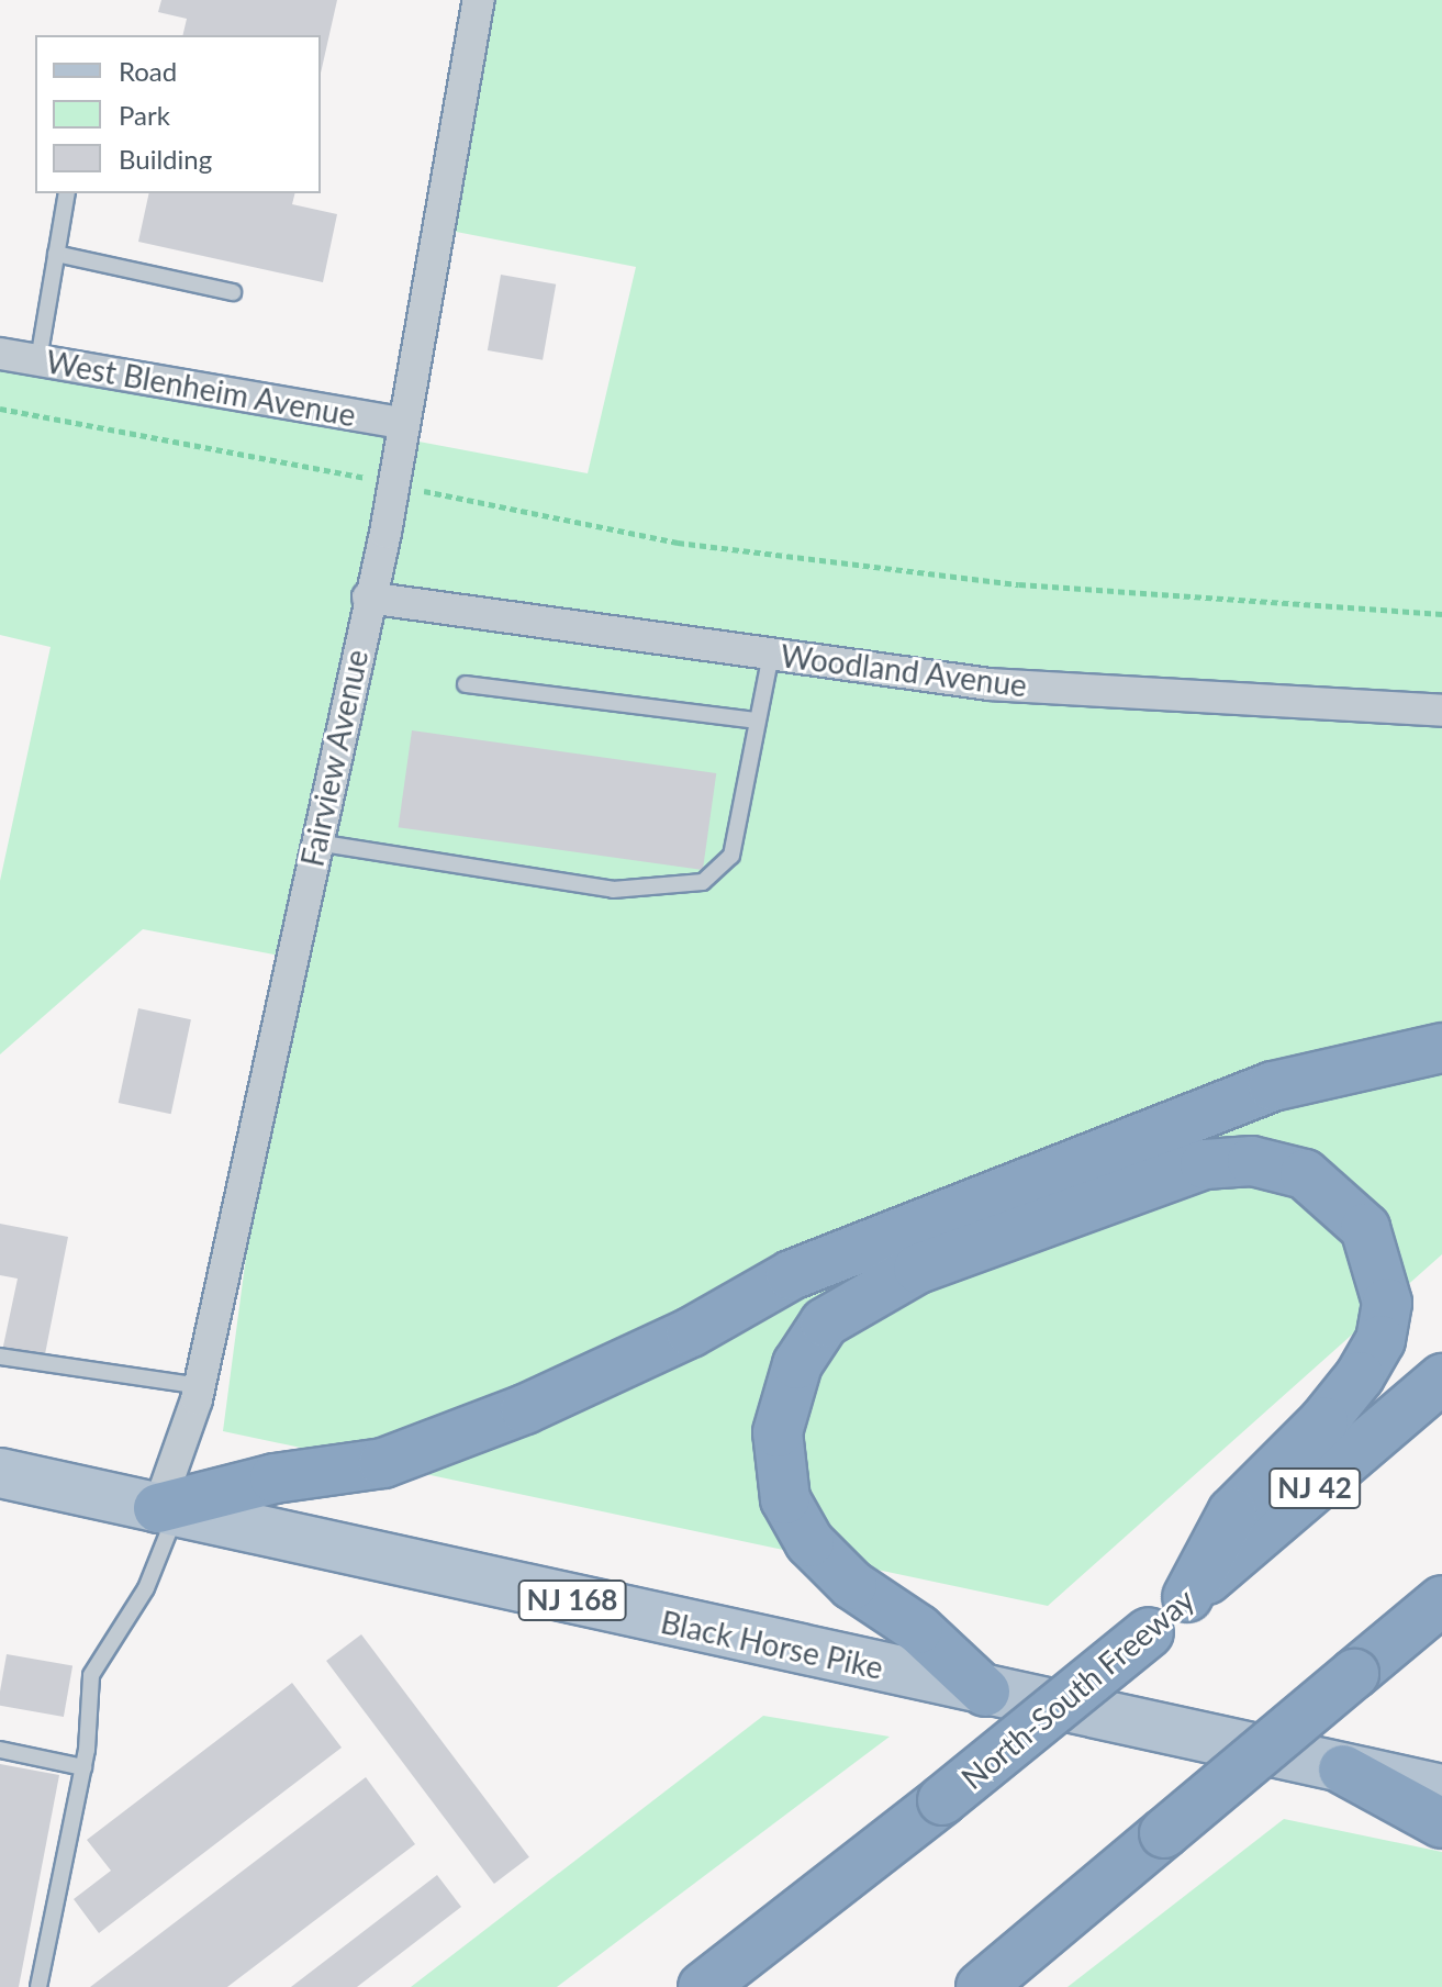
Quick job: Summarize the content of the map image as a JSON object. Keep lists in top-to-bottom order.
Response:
{
  "streets": {
    "highway": ["NJ 42", "North-South Freeway"],
    "main road": ["NJ 168", "Black Horse Pike"],
    "street": ["West Blenheim Avenue", "Woodland Avenue", "Fairview Avenue"]
  },
  "crossings": [
    ["West Blenheim Avenue", "Fairview Avenue"],
    ["Woodland Avenue", "Fairview Avenue"],
    ["Fairview Avenue", "Black Horse Pike"]
  ],
  "legend": ["Road", "Park", "Building"]
}
